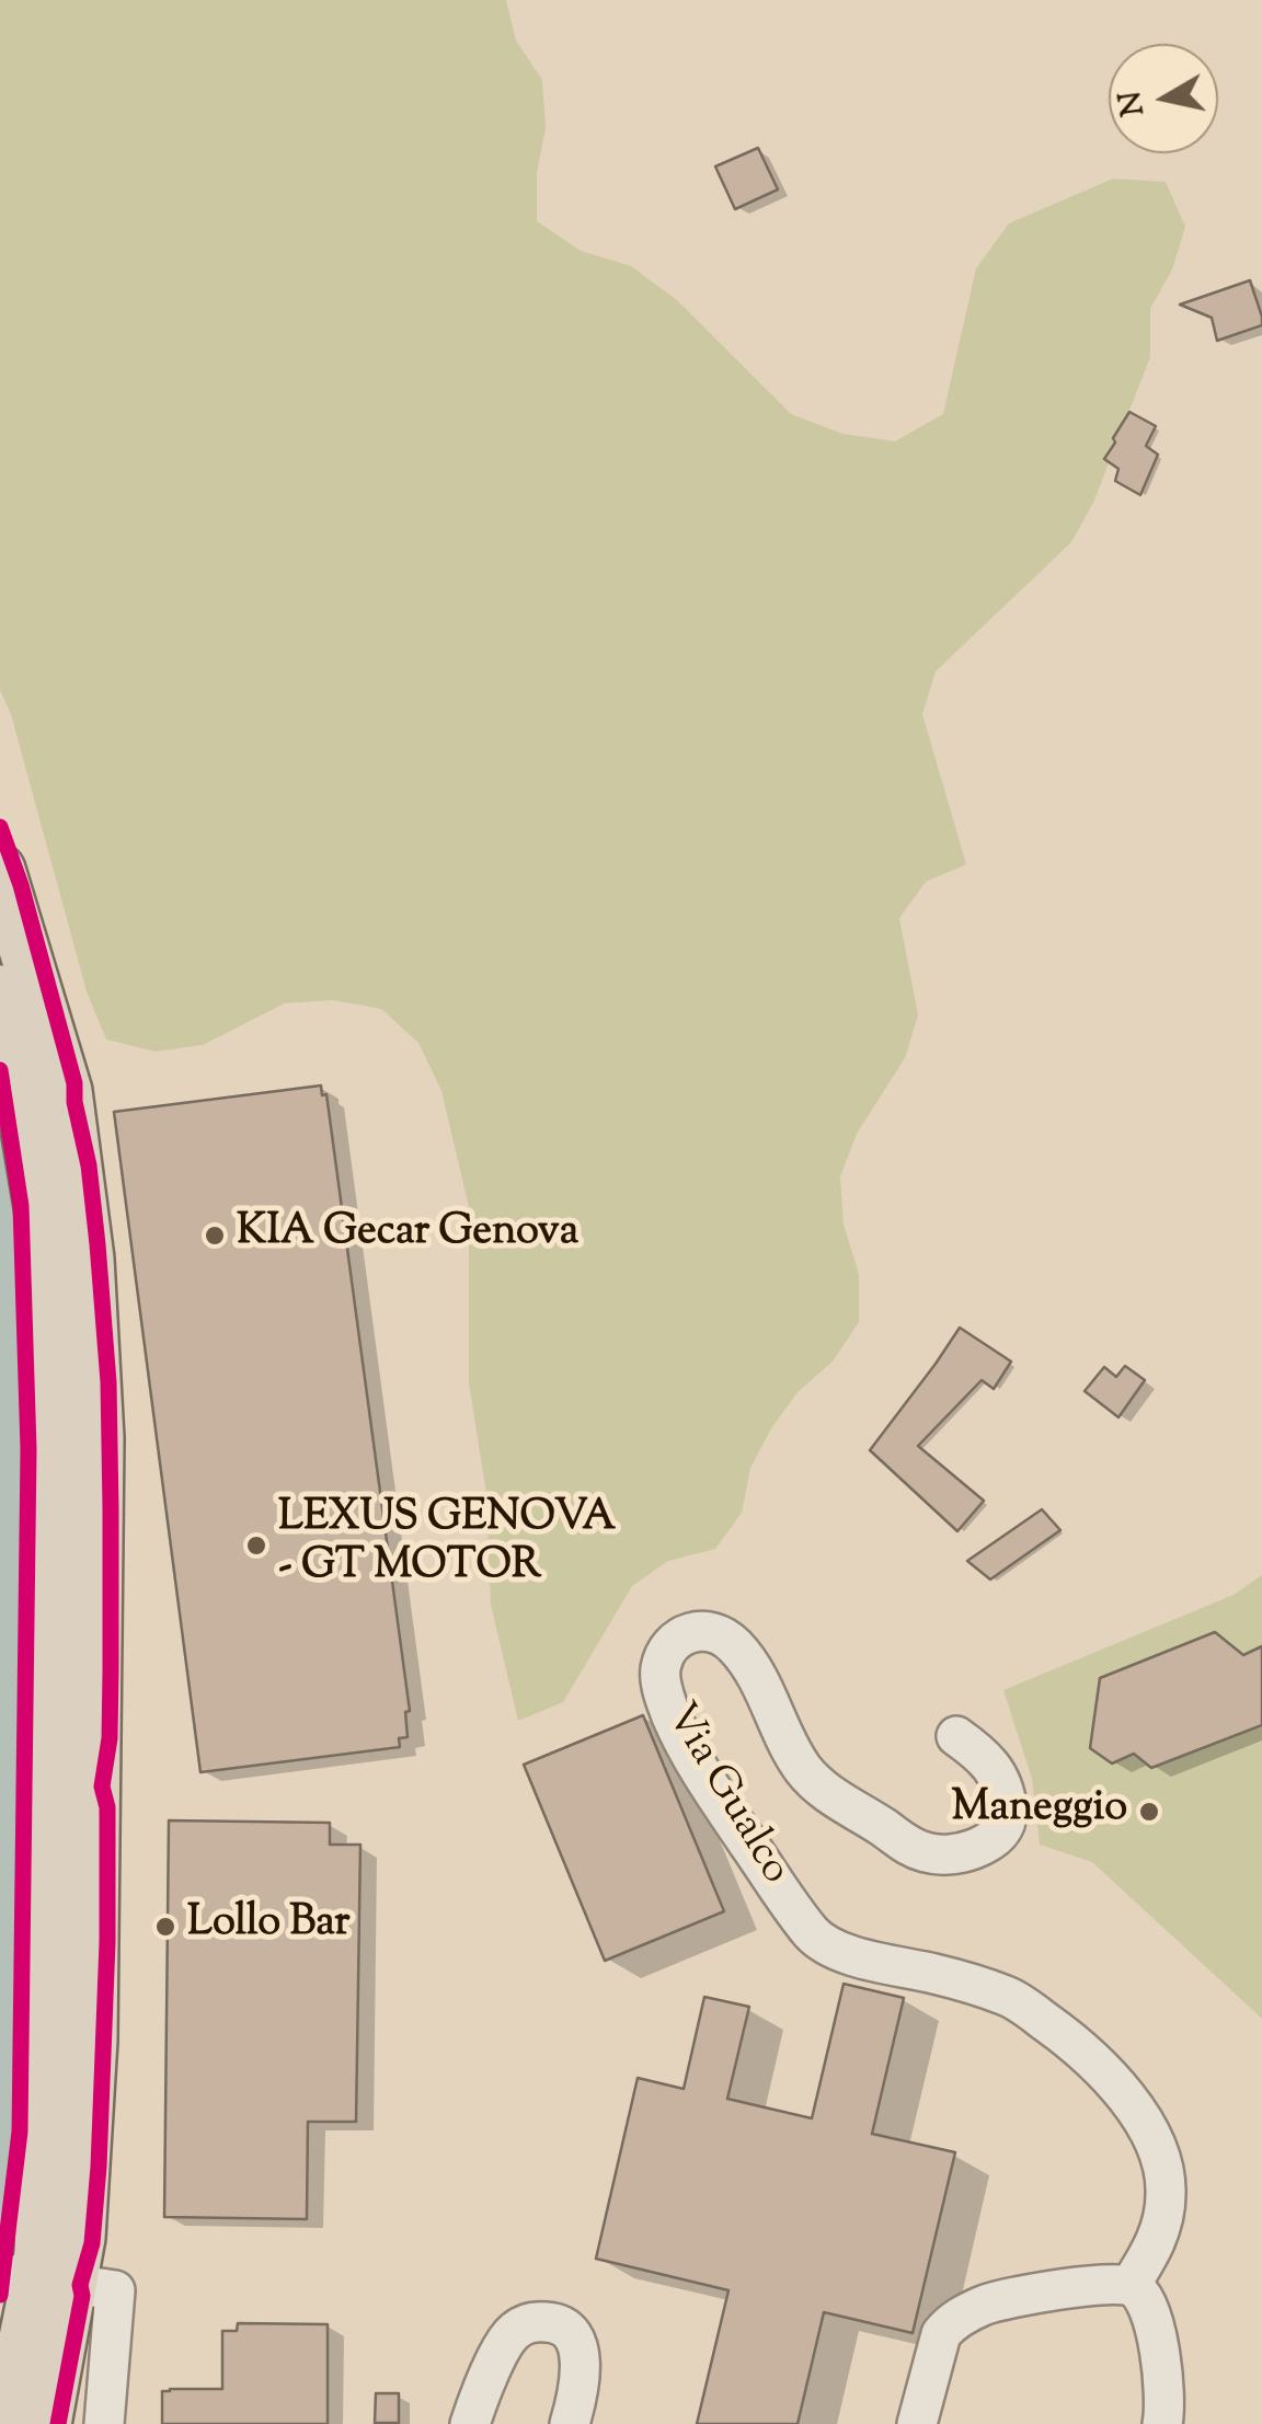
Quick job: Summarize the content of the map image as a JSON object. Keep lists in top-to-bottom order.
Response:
{
  "streets": {
    "street": ["Via Gualco"]
  },
  "places": [
    "KIA Gecar Genova",
    "LEXUS GENOVA - GT MOTOR",
    "Maneggio",
    "Lollo Bar"
  ],
  "north": "left"
}
